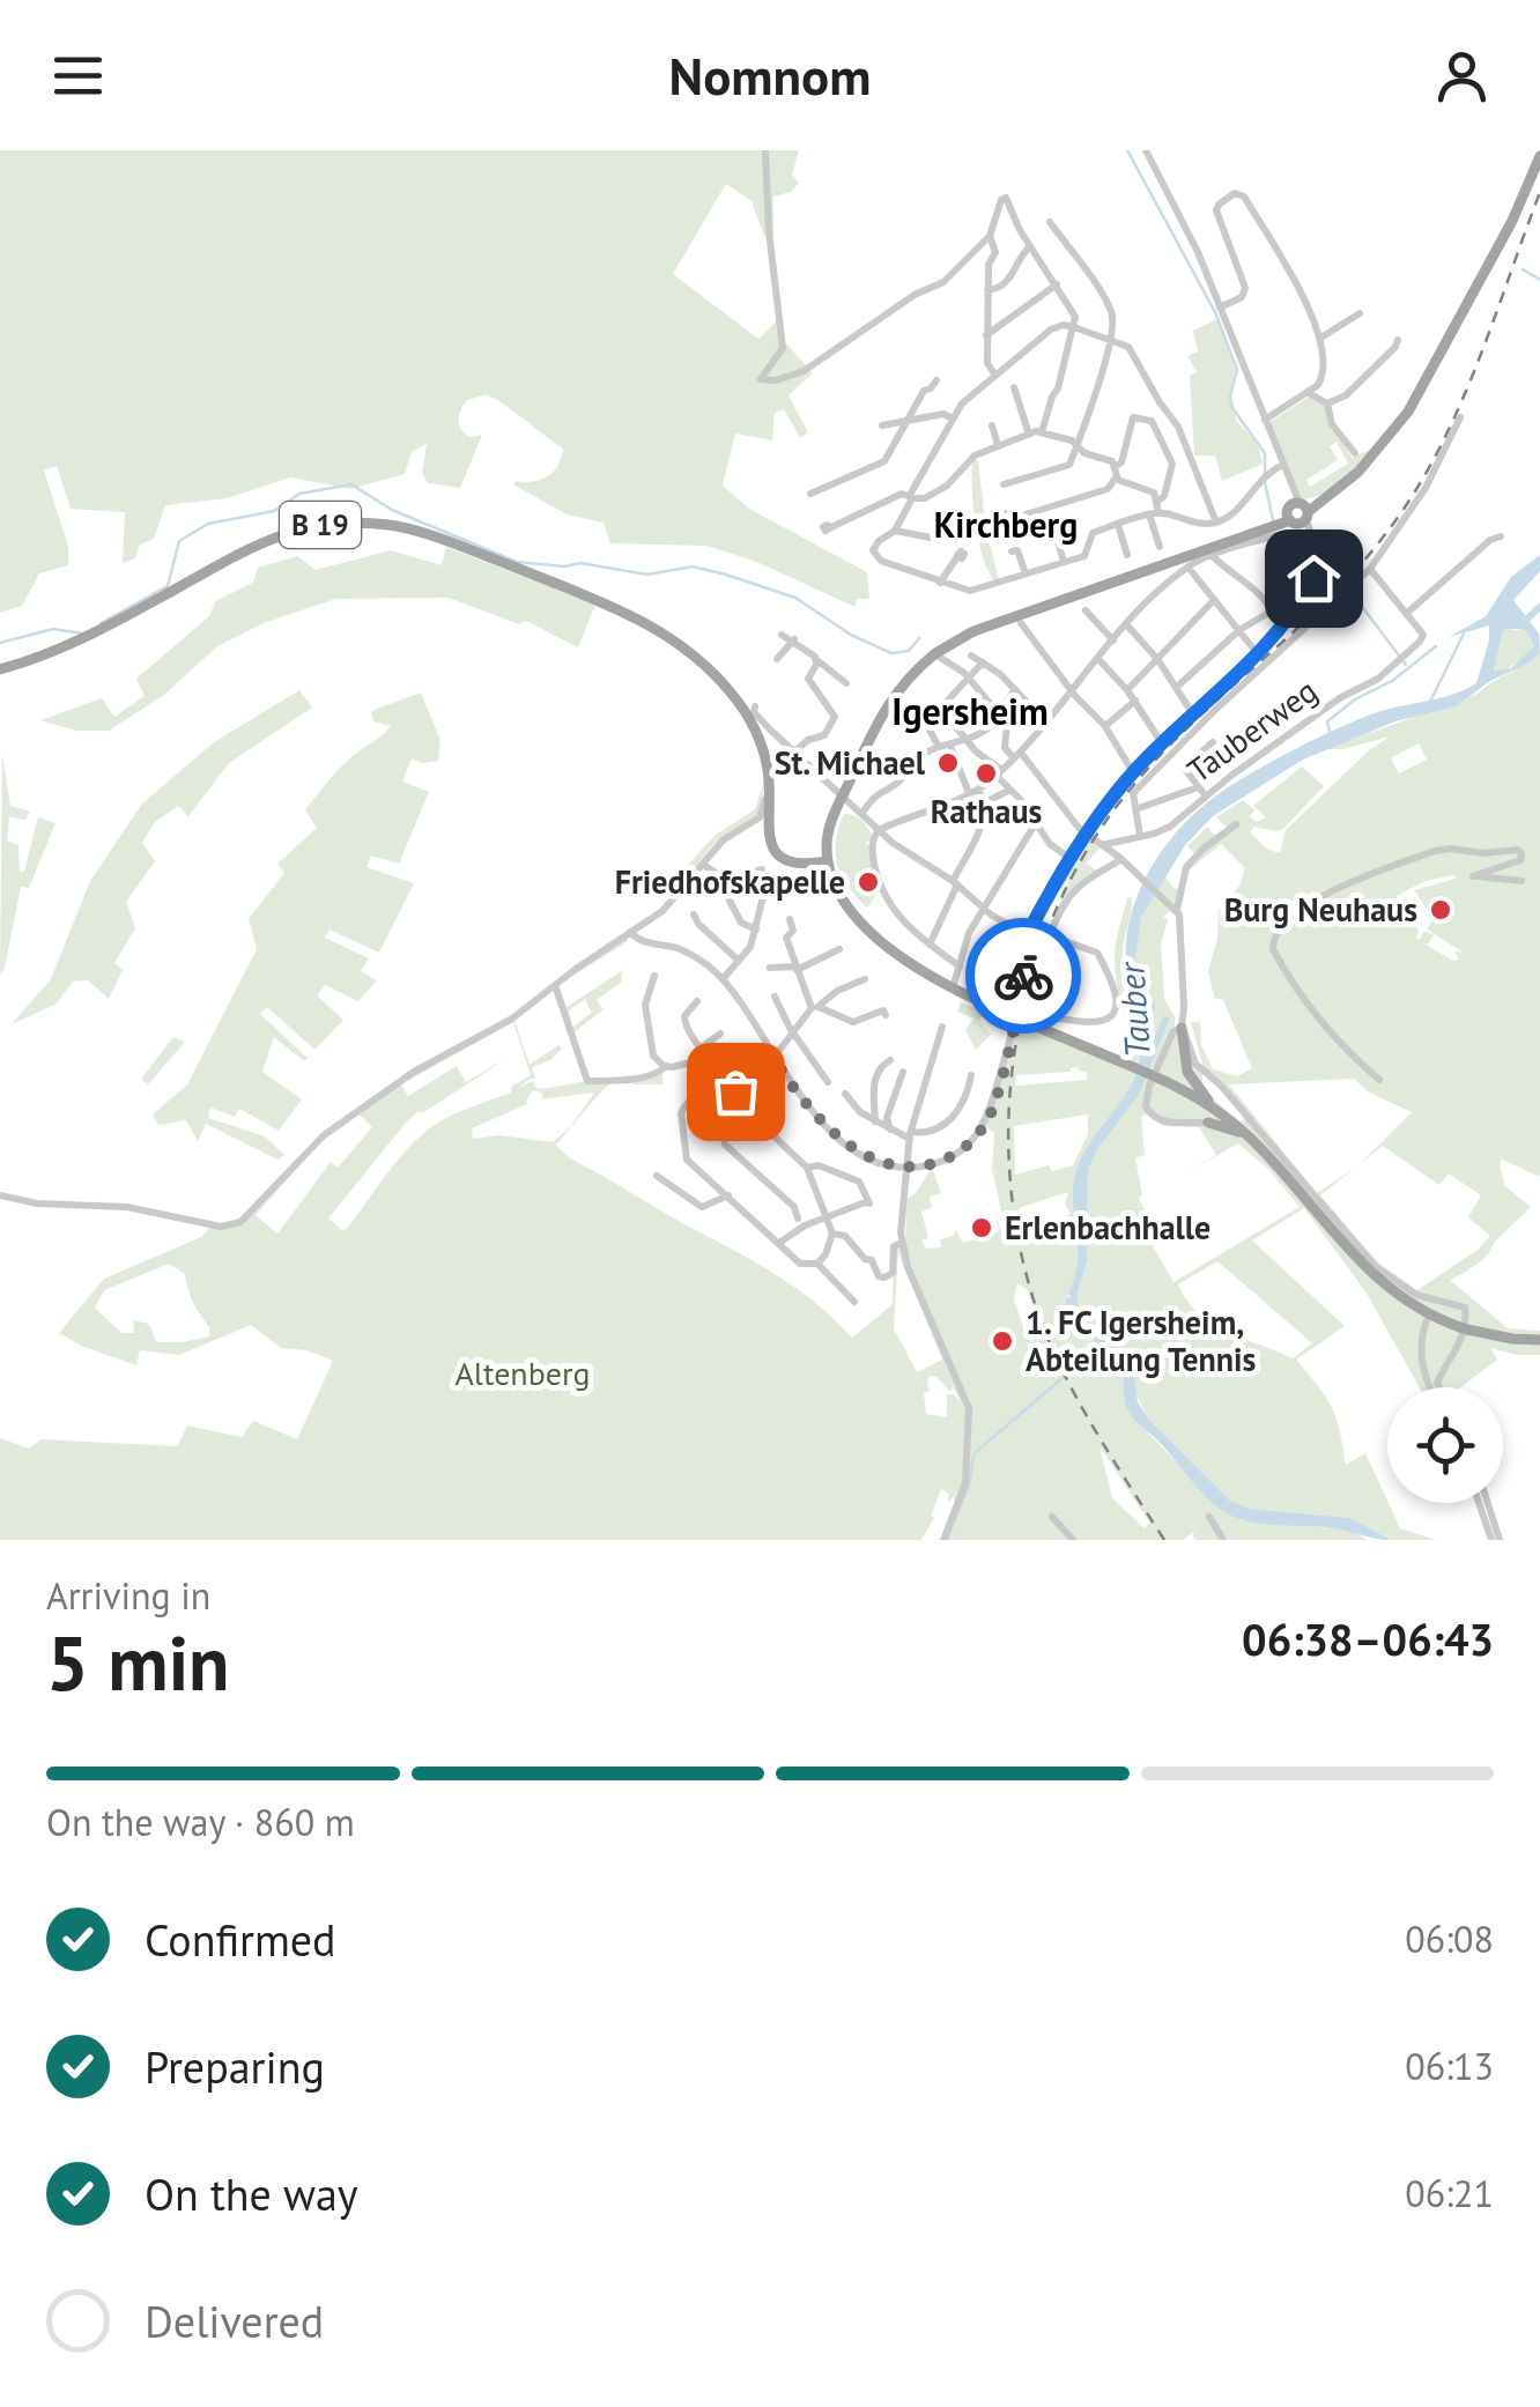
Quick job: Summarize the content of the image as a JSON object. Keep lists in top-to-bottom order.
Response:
{
  "streets": {
    "main road": ["B 19"],
    "street": ["Tauberweg"]
  },
  "districts": ["Kirchberg", "Igersheim"],
  "water": ["Tauber"],
  "parks": ["Altenberg"],
  "places": [
    "St. Michael",
    "Rathaus",
    "Friedhofskapelle",
    "Burg Neuhaus",
    "Erlenbachhalle",
    "1. FC Igersheim, Abteilung Tennis"
  ],
  "page": {
    "header": "Nomnom",
    "heading": ["5 min", "Arriving in", "06:38–06:43"],
    "bar": "On the way · 860 m",
    "list": [
      ["Confirmed", "06:08"],
      ["Preparing", "06:13"],
      ["On the way", "06:21"],
      "Delivered"
    ]
  }
}
